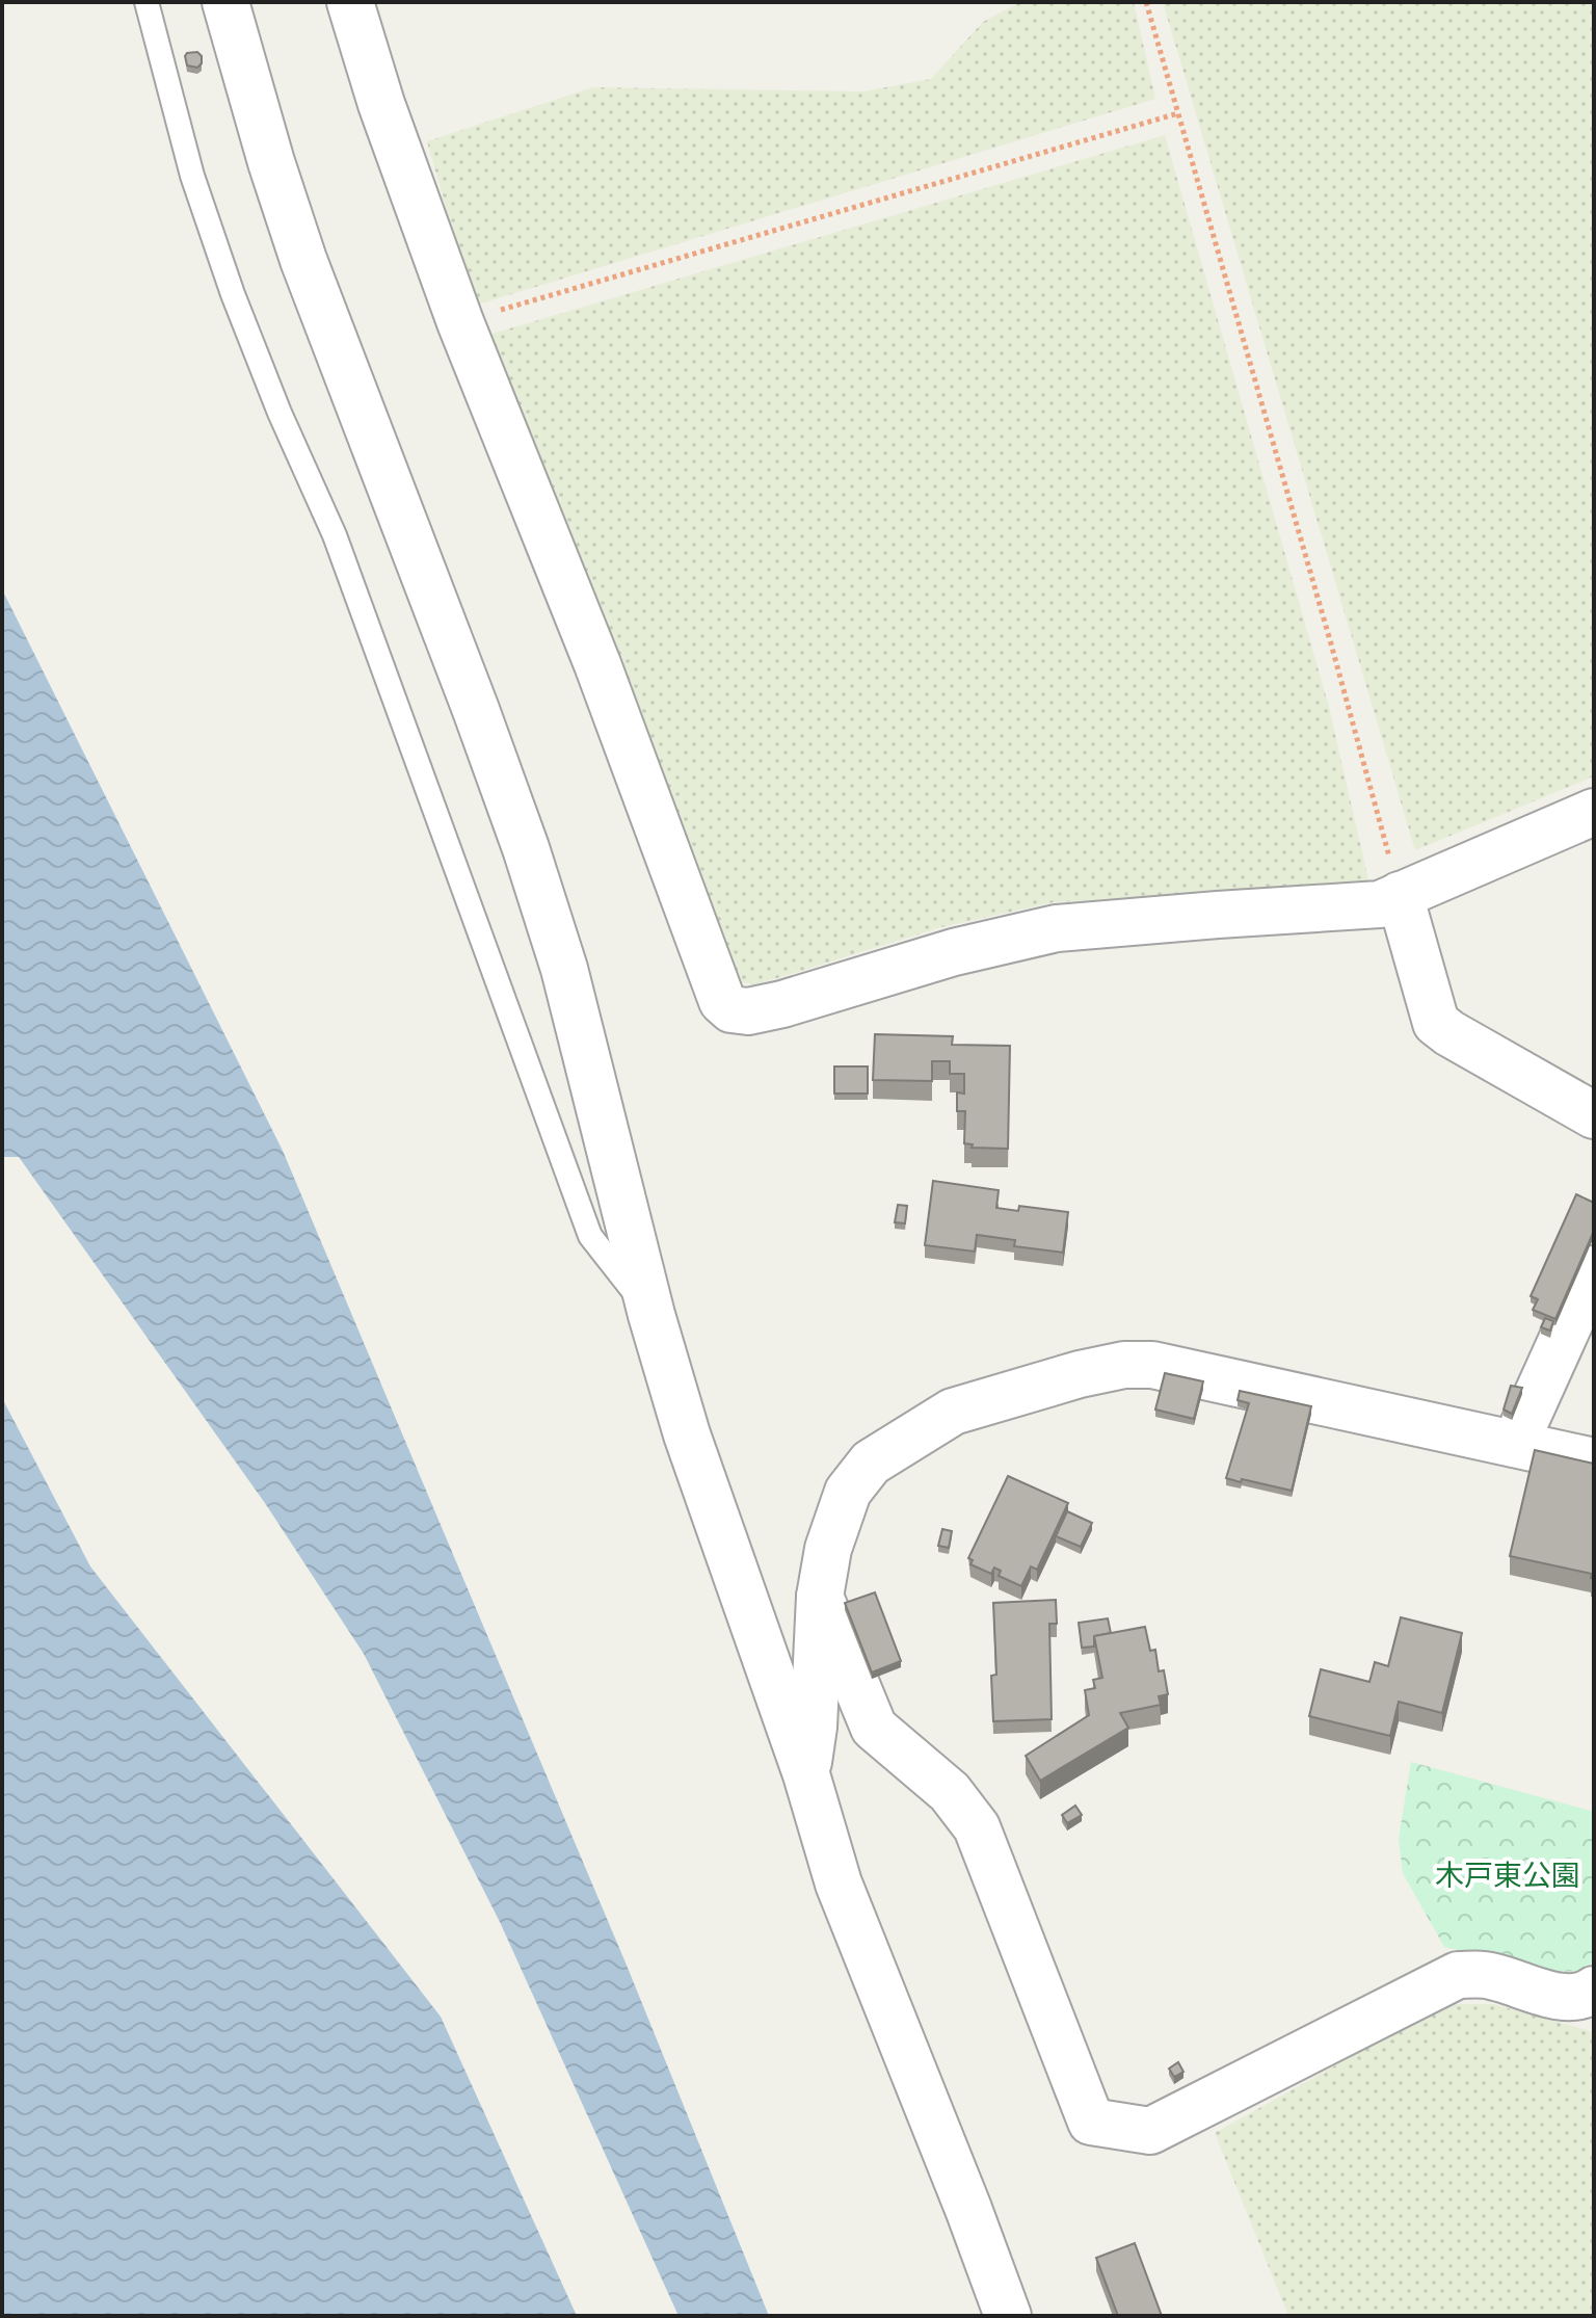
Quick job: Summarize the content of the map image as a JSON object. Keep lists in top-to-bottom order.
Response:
{
  "parks": ["木戸東公園"]
}
